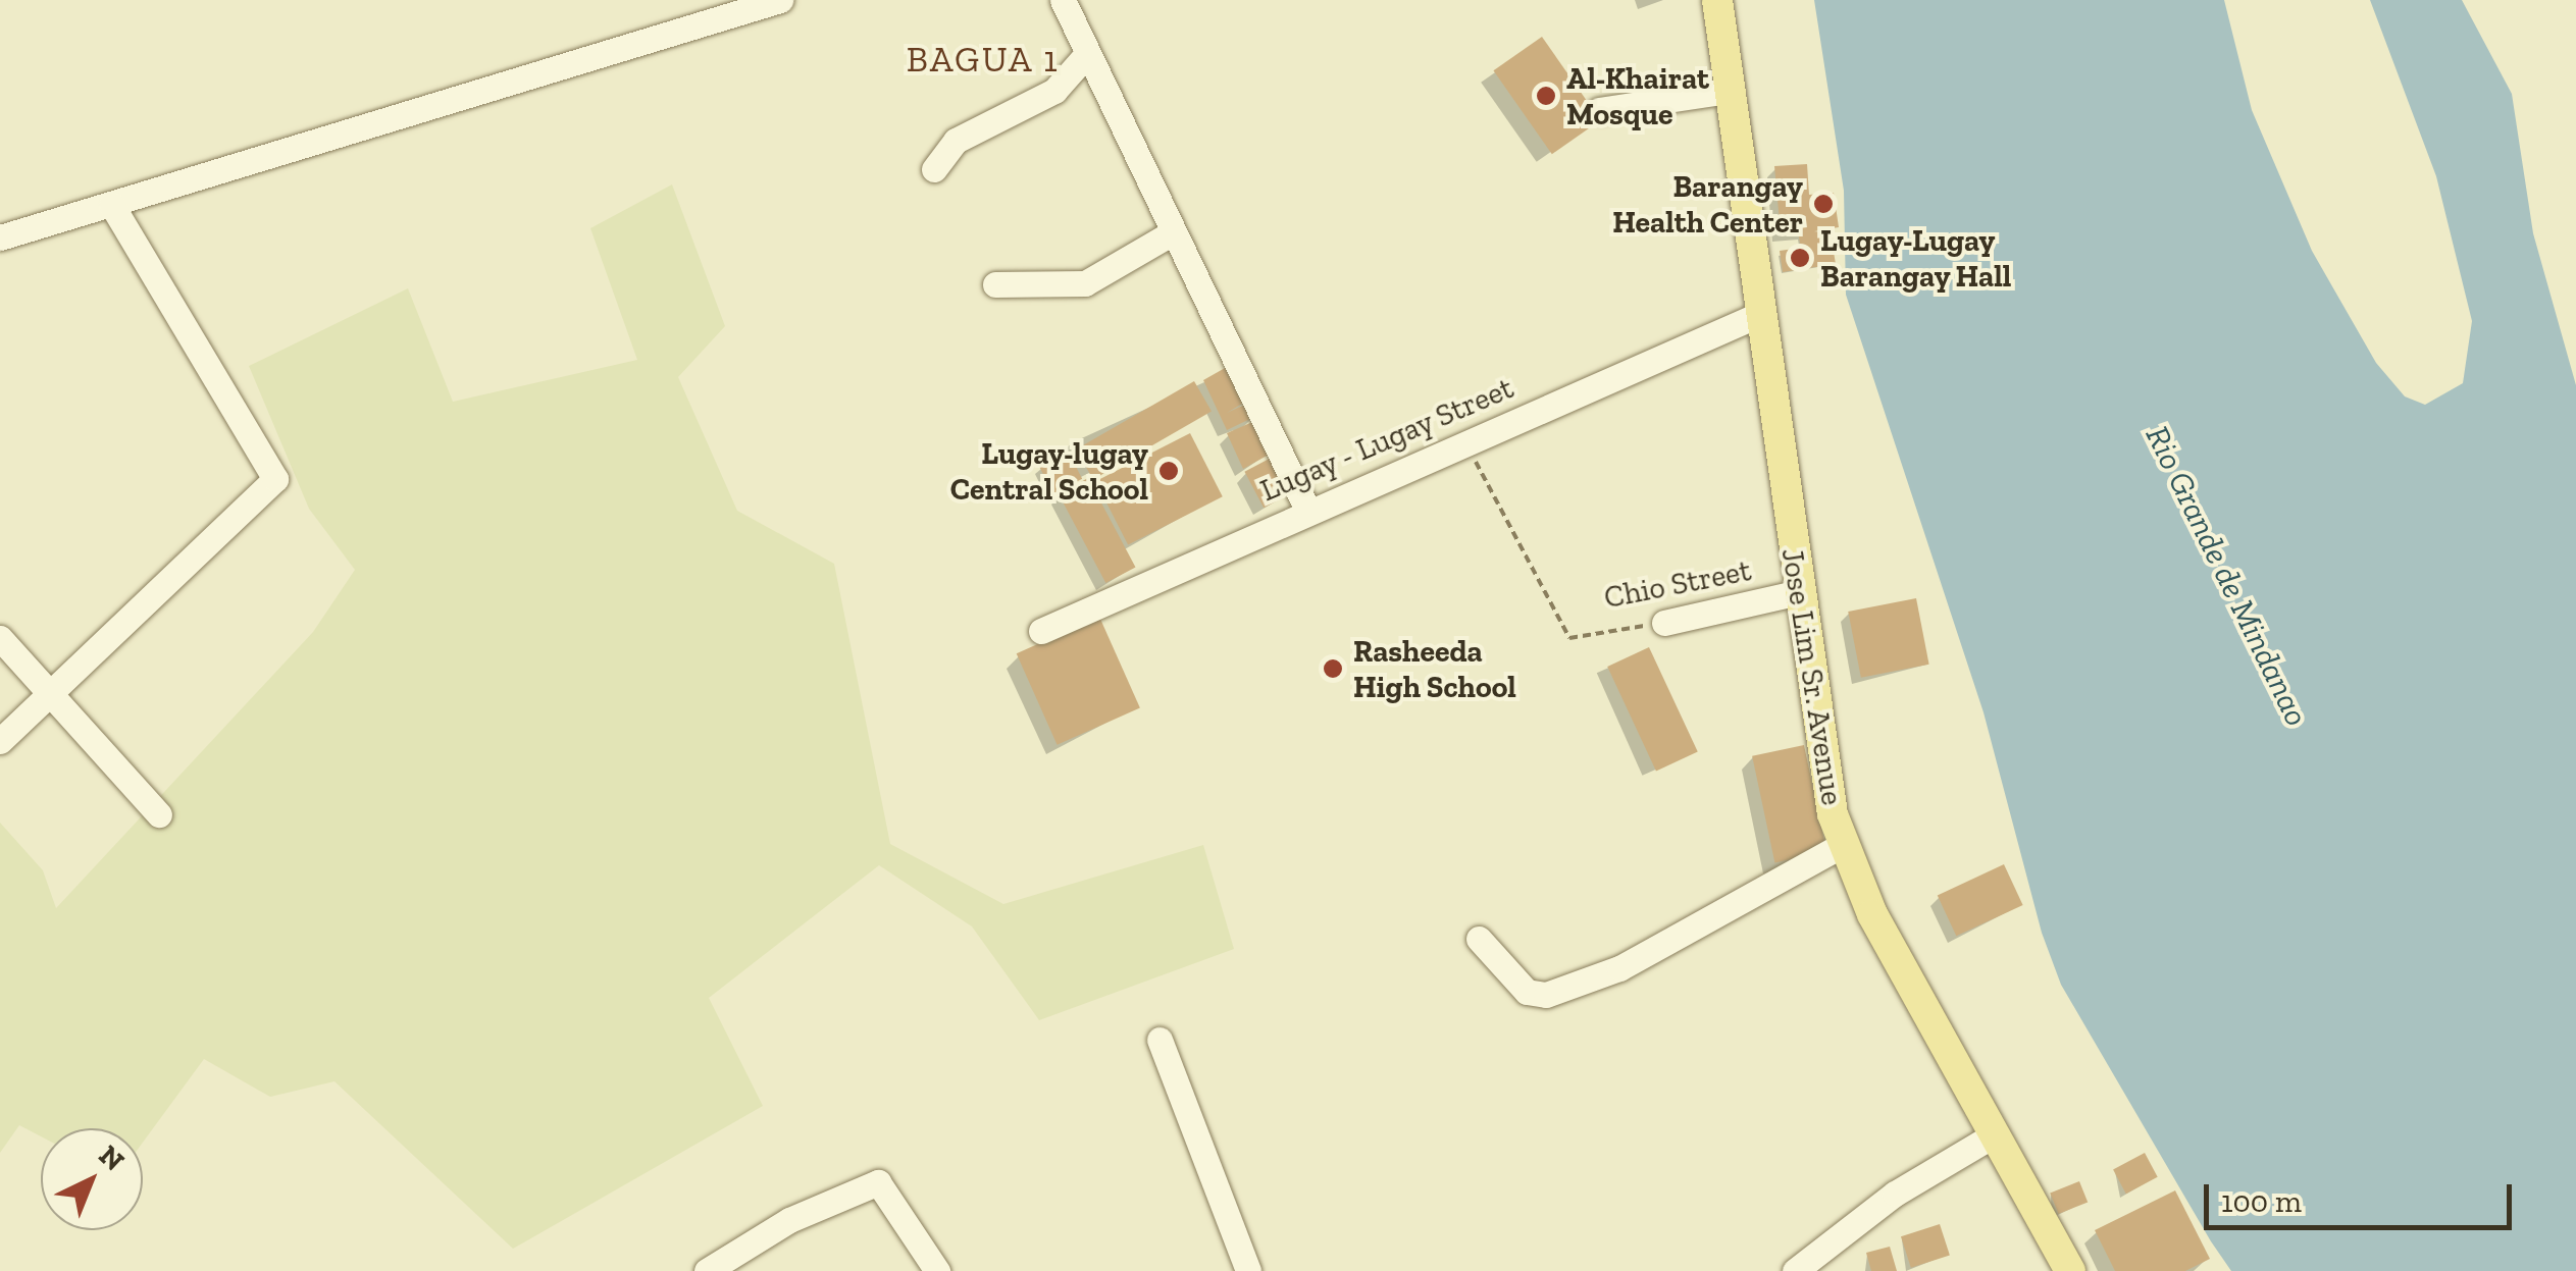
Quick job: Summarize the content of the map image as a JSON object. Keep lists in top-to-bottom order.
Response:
{
  "streets": {
    "main road": ["Jose Lim Sr. Avenue"],
    "street": ["Lugay - Lugay Street", "Chio Street"]
  },
  "crossings": [
    ["Lugay - Lugay Street", "Chio Street"],
    ["Lugay - Lugay Street", "Jose Lim Sr. Avenue"],
    ["Chio Street", "Jose Lim Sr. Avenue"]
  ],
  "districts": ["BAGUA 1"],
  "water": ["Rio Grande de Mindanao"],
  "places": [
    "Al-Khairat Mosque",
    "Barangay Health Center",
    "Lugay-Lugay Barangay Hall",
    "Lugay-lugay Central School",
    "Rasheeda High School"
  ],
  "scale_bar": "100 m",
  "north": "top right"
}
